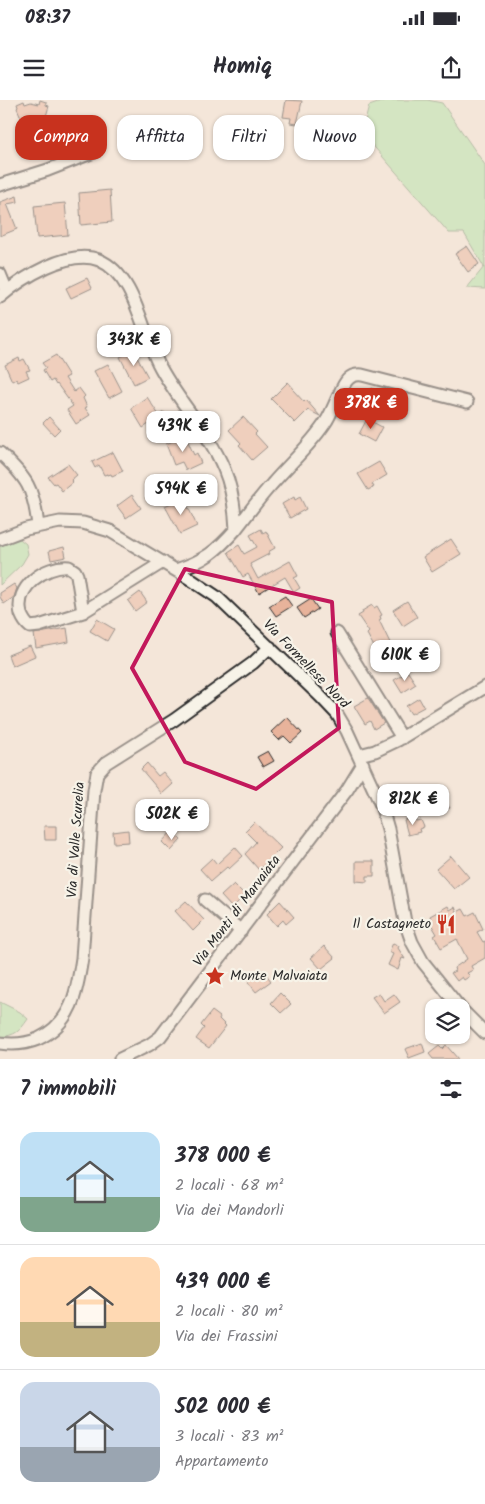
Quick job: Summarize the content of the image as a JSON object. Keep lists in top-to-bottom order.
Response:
{
  "streets": {
    "street": ["Via Formellese Nord", "Via di Valle Scurelia", "Via Monti di Marvaiata"]
  },
  "crossings": [
    ["Via Formellese Nord", "Via di Valle Scurelia"],
    ["Via Formellese Nord", "Via Monti di Marvaiata"]
  ],
  "places": {
    "restaurant": ["Il Castagneto"],
    "place": ["Monte Malvaiata"]
  },
  "page": {
    "status": "08:37",
    "header": "Homiq",
    "chip": [
      "Compra",
      "Affitta",
      "Filtri",
      "Nuovo"
    ],
    "price": [
      "343K €",
      "378K €",
      "439K €",
      "594K €",
      "610K €",
      "812K €",
      "502K €"
    ],
    "heading": "7 immobili",
    "list": [
      {
        "name": "378 000 €",
        "note": "2 locali · 68 m² · Via dei Mandorli"
      },
      {
        "name": "439 000 €",
        "note": "2 locali · 80 m² · Via dei Frassini"
      },
      {
        "name": "502 000 €",
        "note": "3 locali · 83 m² · Appartamento"
      }
    ]
  }
}
